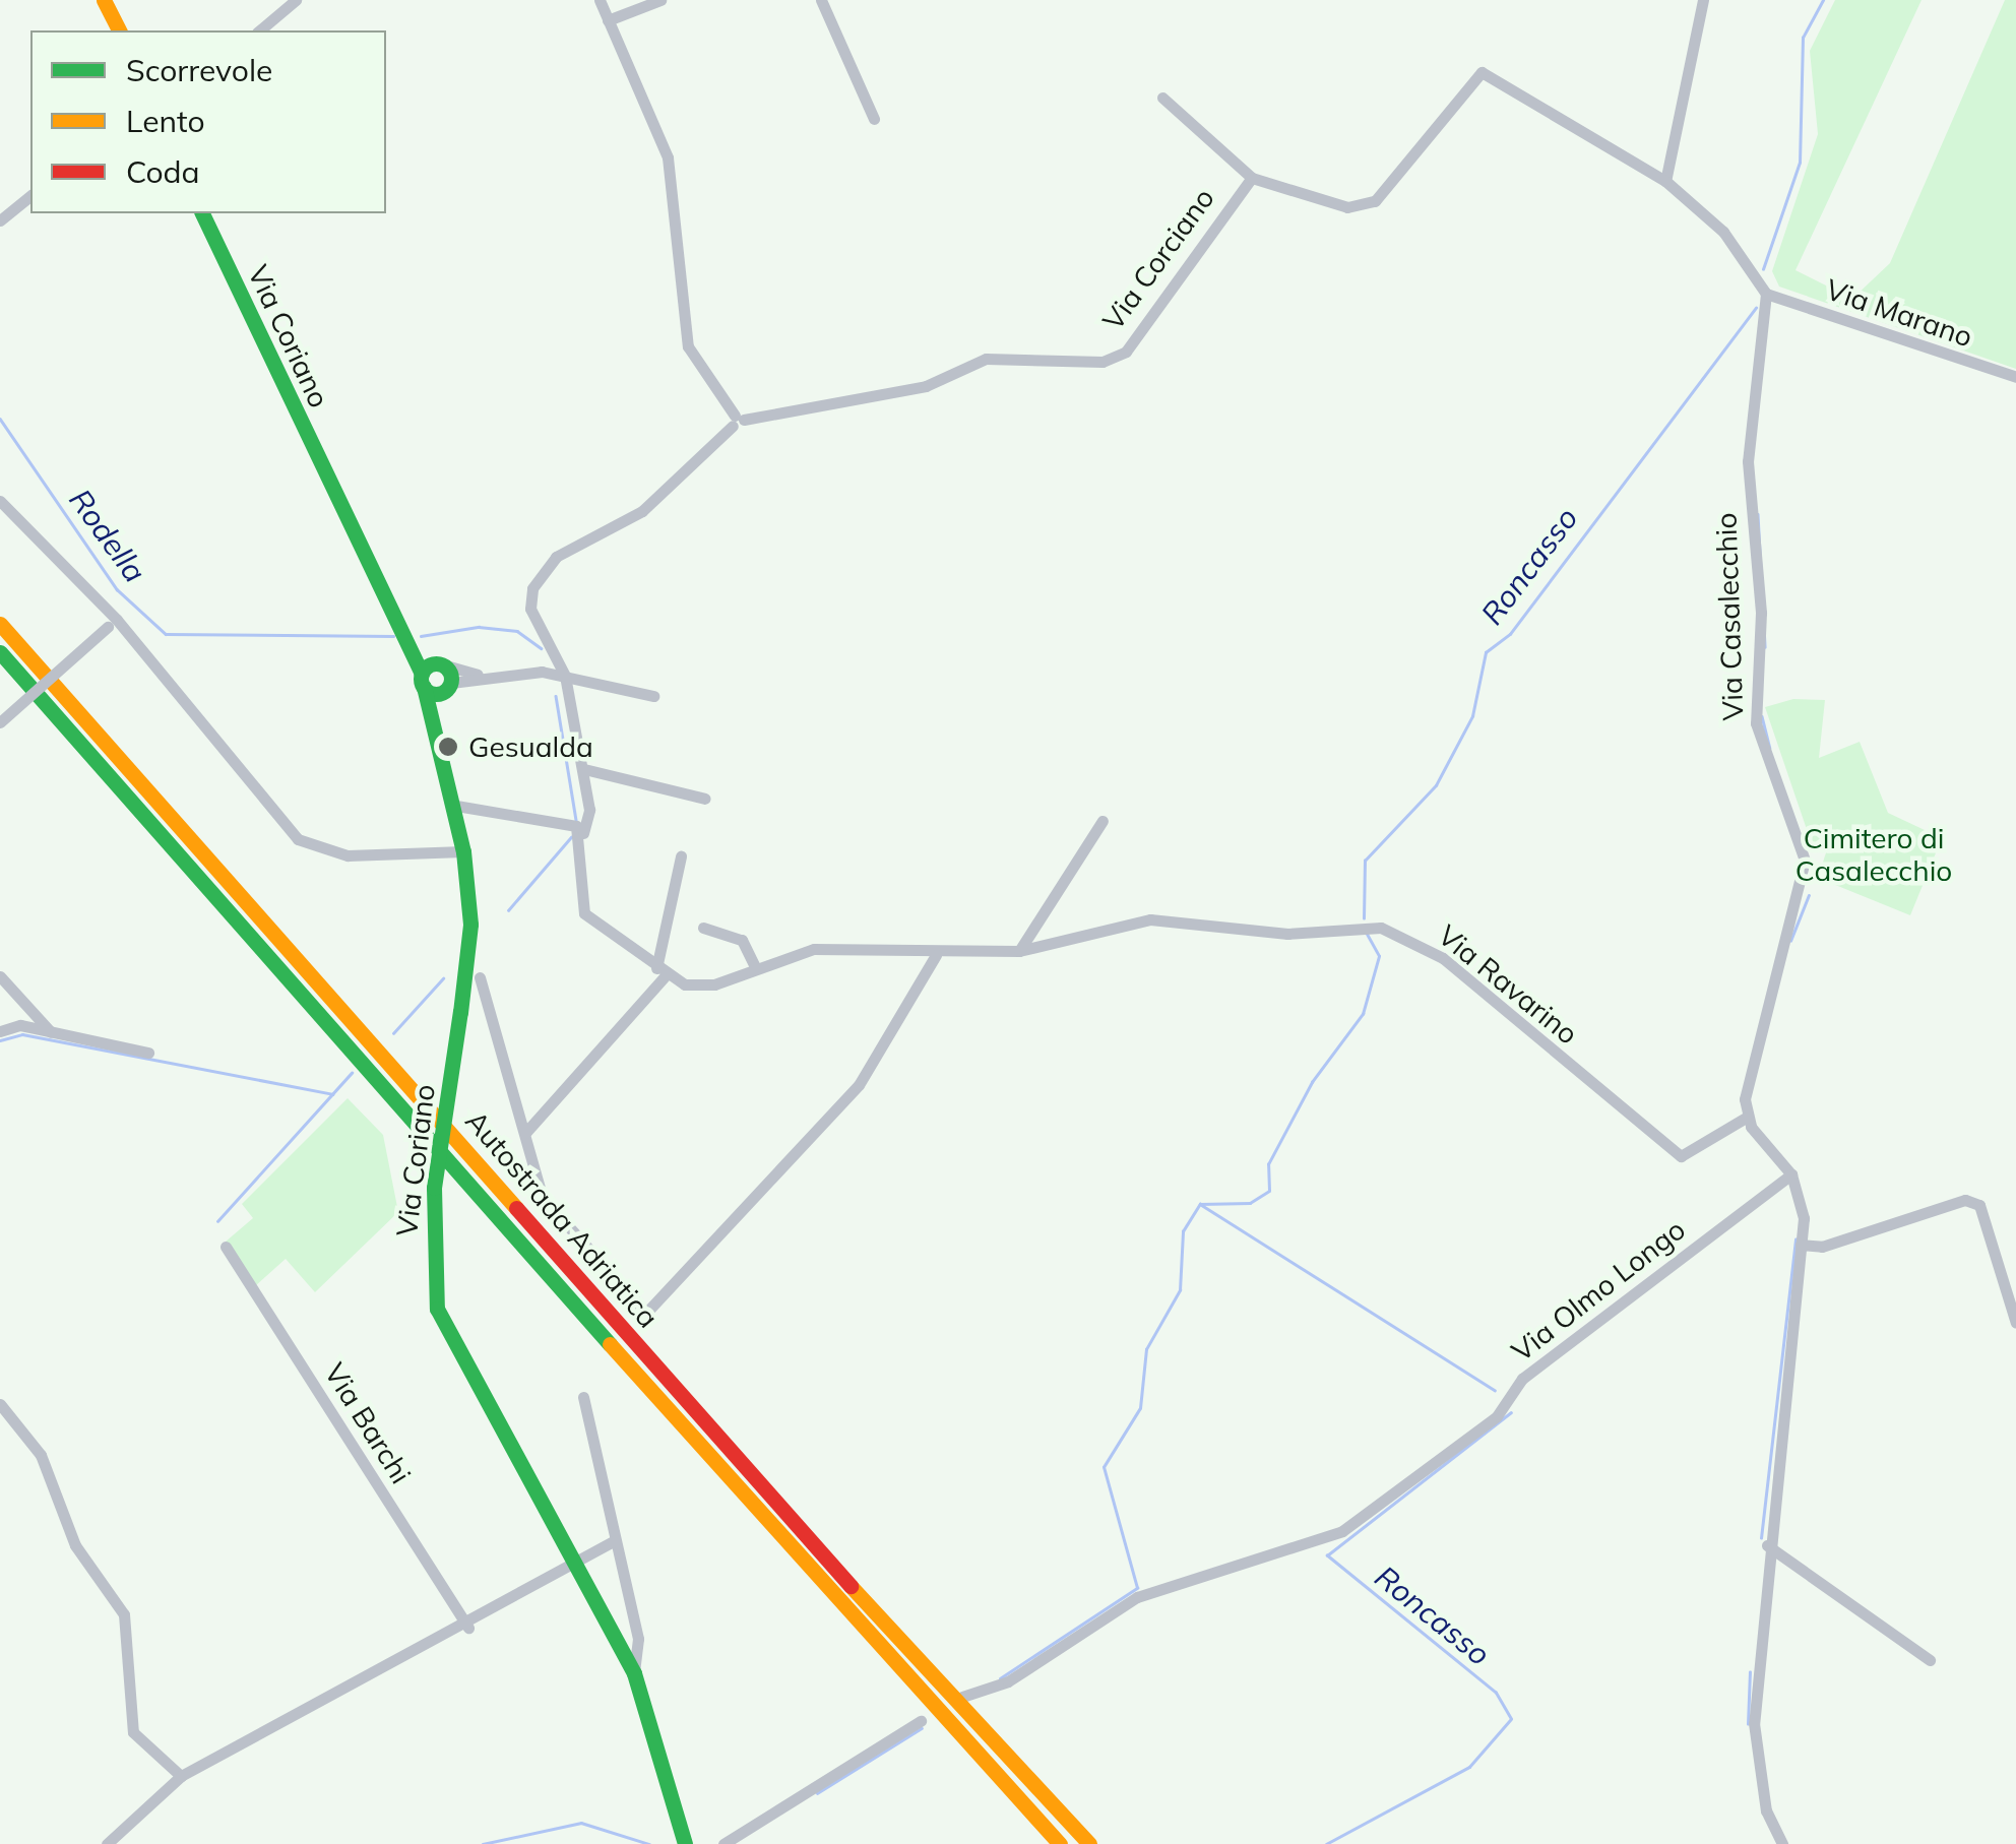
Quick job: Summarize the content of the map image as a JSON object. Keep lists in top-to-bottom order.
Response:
{
  "streets": {
    "main road": ["Via Coriano", "Autostrada Adriatica"],
    "street": [
      "Via Corciano",
      "Via Marano",
      "Via Casalecchio",
      "Via Ravarino",
      "Via Olmo Longo",
      "Via Barchi"
    ]
  },
  "crossings": [
    ["Via Marano", "Via Casalecchio"],
    ["Via Casalecchio", "Via Ravarino"]
  ],
  "water": ["Rodella", "Roncasso"],
  "parks": ["Cimitero di Casalecchio"],
  "places": ["Gesualda"],
  "legend": ["Scorrevole", "Lento", "Coda"]
}
